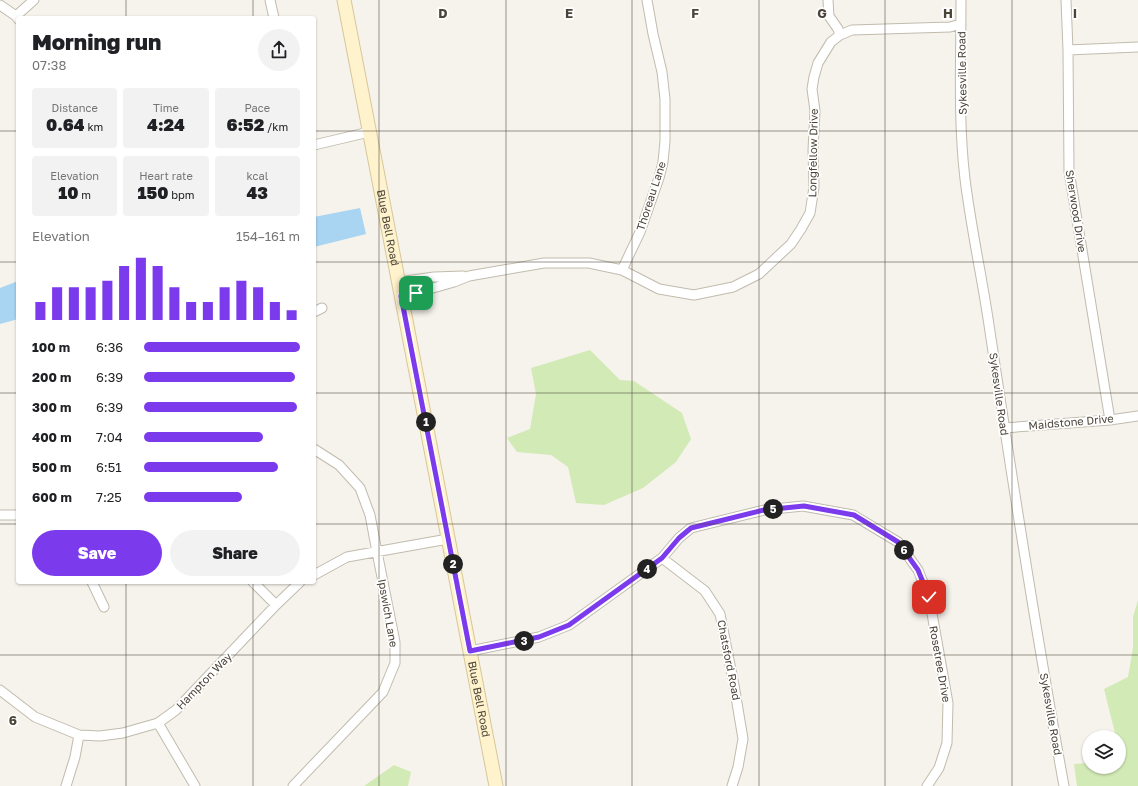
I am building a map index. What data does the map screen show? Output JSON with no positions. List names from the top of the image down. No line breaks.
{"streets":{"street":["Sykesville Road","Longfellow Drive","Thoreau Lane","Sherwood Drive","Blue Bell Road","Maidstone Drive","Ipswich Lane","Chatsford Road","Rosetree Drive","Hampton Way"]},"crossings":[["Sykesville Road","Maidstone Drive"],["Longfellow Drive","Thoreau Lane"],["Longfellow Drive","Blue Bell Road"],["Sherwood Drive","Maidstone Drive"],["Blue Bell Road","Rosetree Drive"],["Chatsford Road","Rosetree Drive"]],"page":{"heading":["Morning run","07:38"],"stats":[["Distance","0.64 km"],["Time","4:24"],["Pace","6:52 /km"],["Elevation","10 m"],["Heart rate","150 bpm"],["kcal","43"]],"chart":["Elevation","154–161 m"],"list":[{"name":"100 m","note":"6:36"},{"name":"200 m","note":"6:39"},{"name":"300 m","note":"6:39"},{"name":"400 m","note":"7:04"},{"name":"500 m","note":"6:51"},{"name":"600 m","note":"7:25"}],"pins":["1","5","6","2","4","3"],"buttons":["Save","Share"]},"grid":{"columns":["D","E","F","G","H","I"],"rows":["6"]}}
